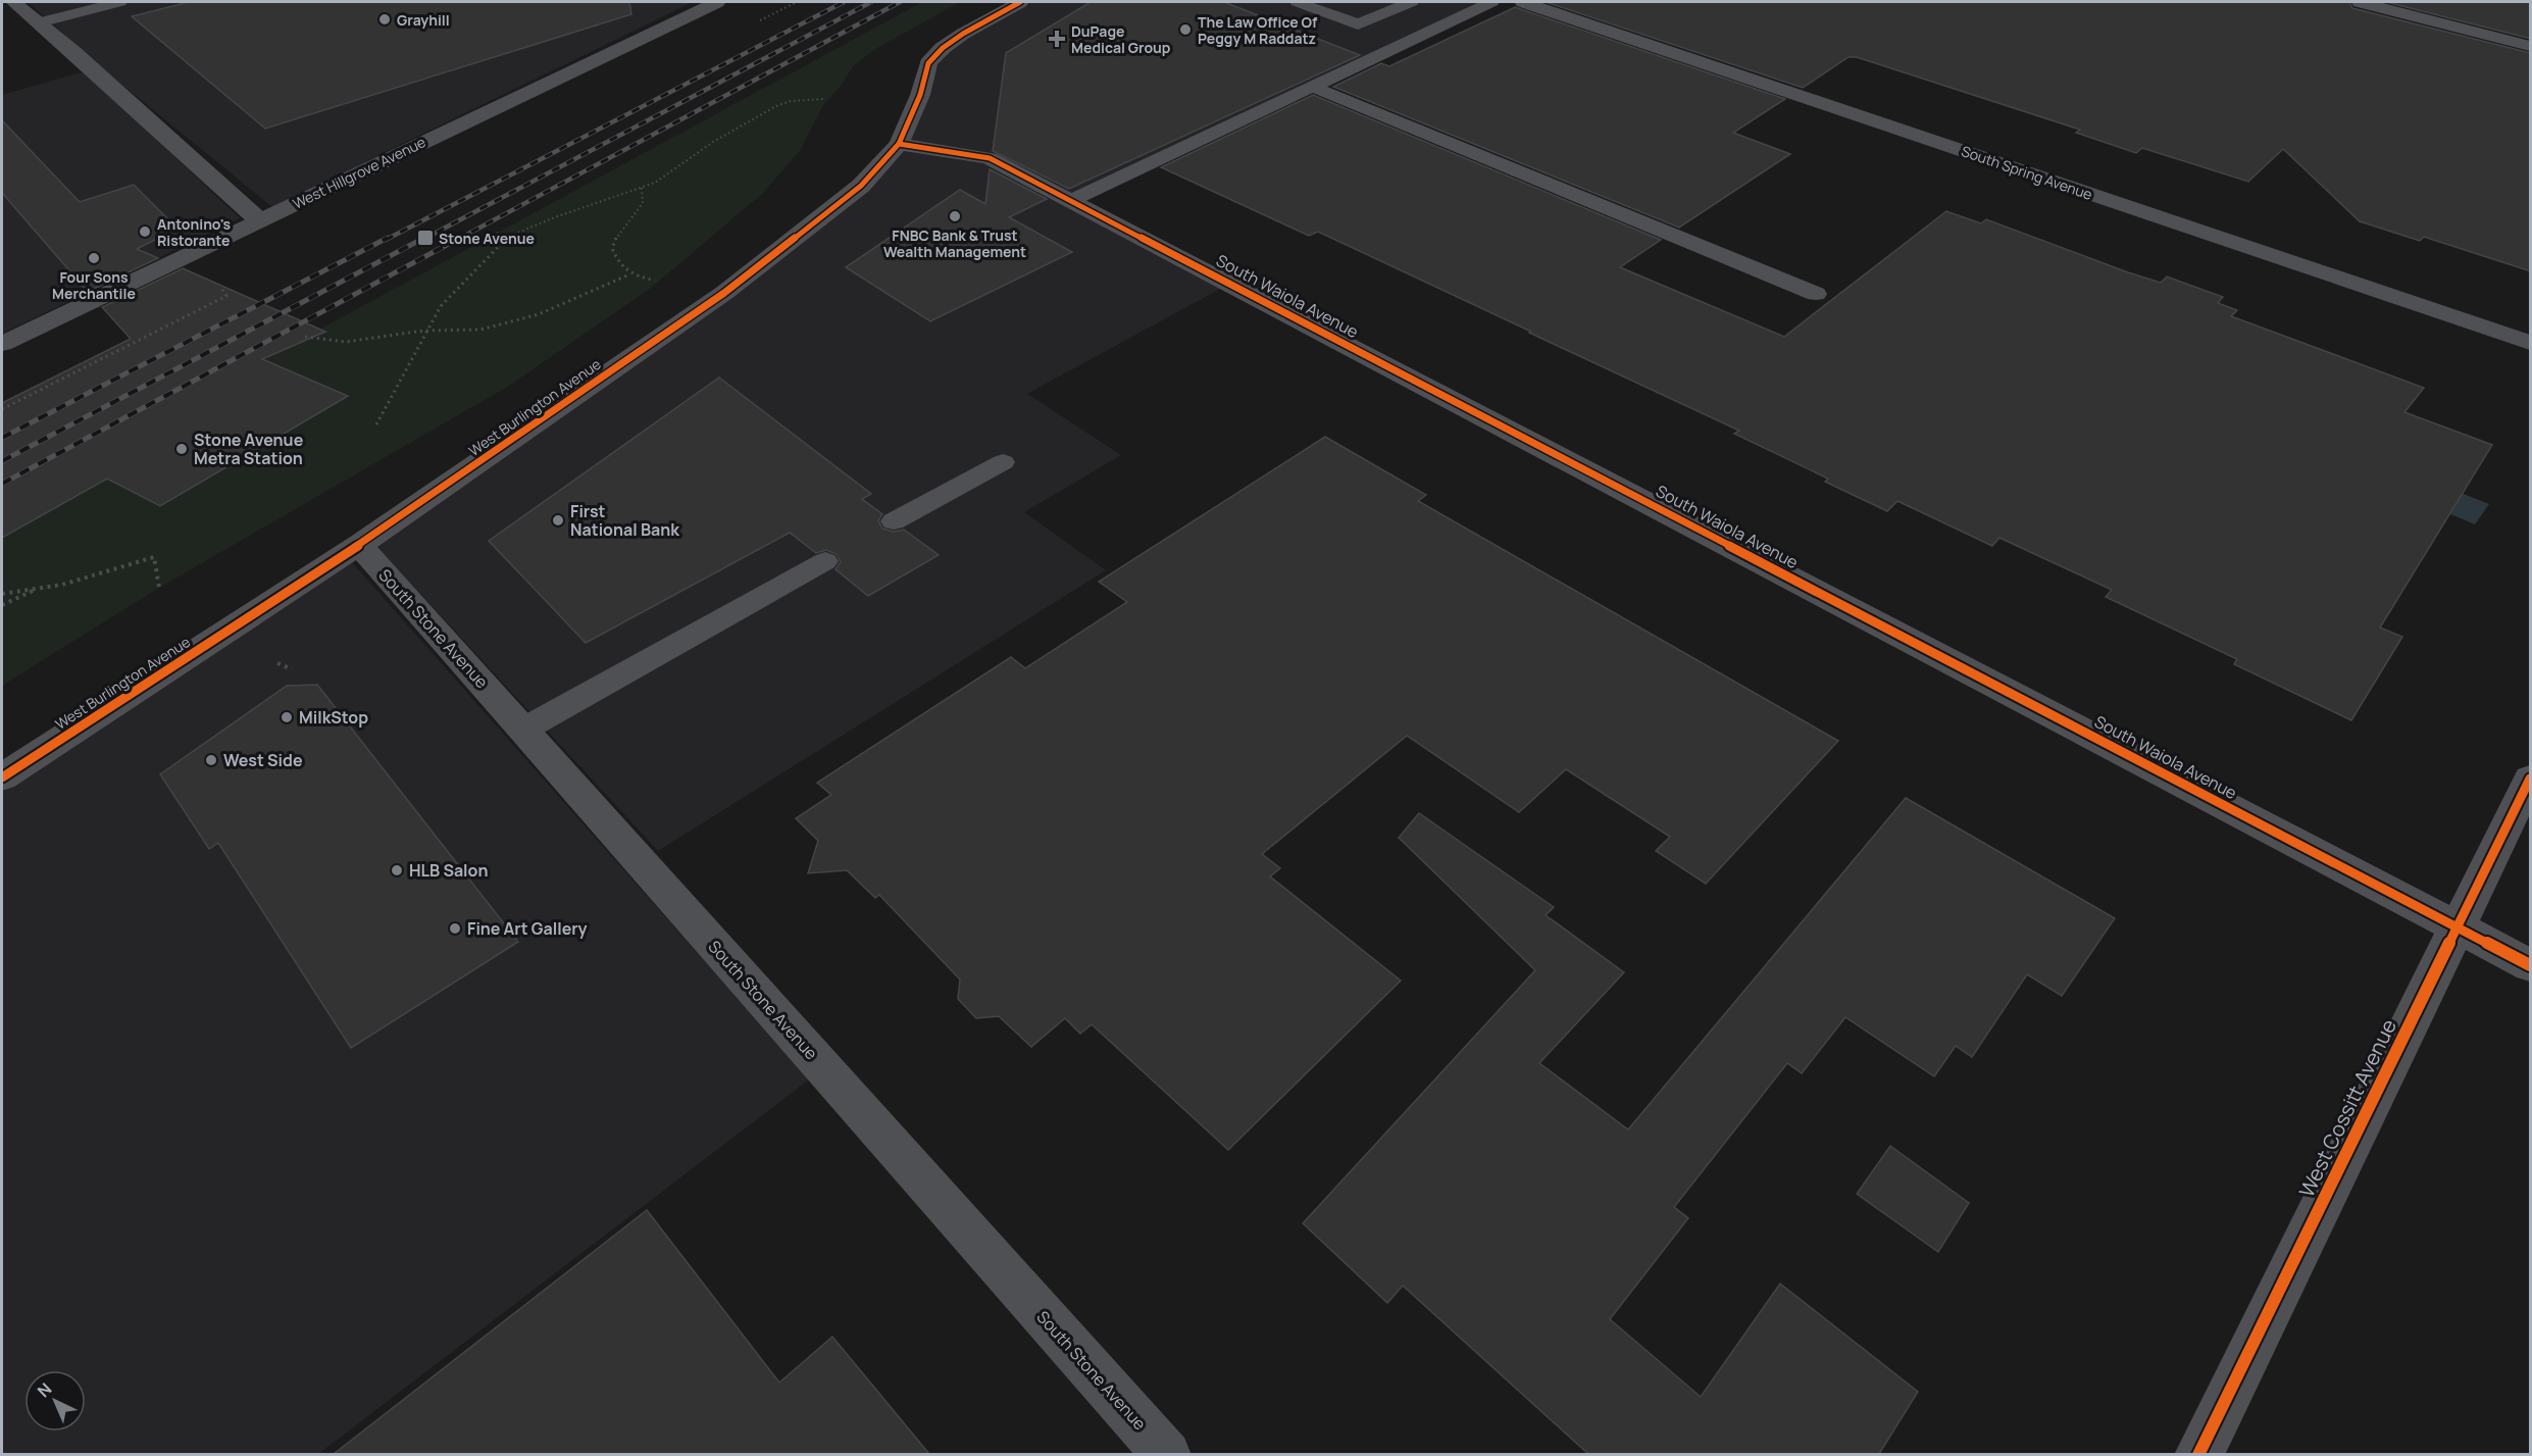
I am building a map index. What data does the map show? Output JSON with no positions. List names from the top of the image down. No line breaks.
{"streets":{"street":["West Hillgrove Avenue","South Spring Avenue","South Waiola Avenue","West Burlington Avenue","South Stone Avenue","West Cossitt Avenue"]},"crossings":[["South Waiola Avenue","West Burlington Avenue"],["South Waiola Avenue","West Cossitt Avenue"],["West Burlington Avenue","South Stone Avenue"]],"places":{"other":["Grayhill","The Law Office Of Peggy M Raddatz","FNBC Bank & Trust Wealth Management","Antonino's Ristorante","Four Sons Merchantile","Stone Avenue Metra Station","First National Bank","MilkStop","West Side","HLB Salon","Fine Art Gallery"],"health":["DuPage Medical Group"],"transit":["Stone Avenue"]},"north":"top left"}
